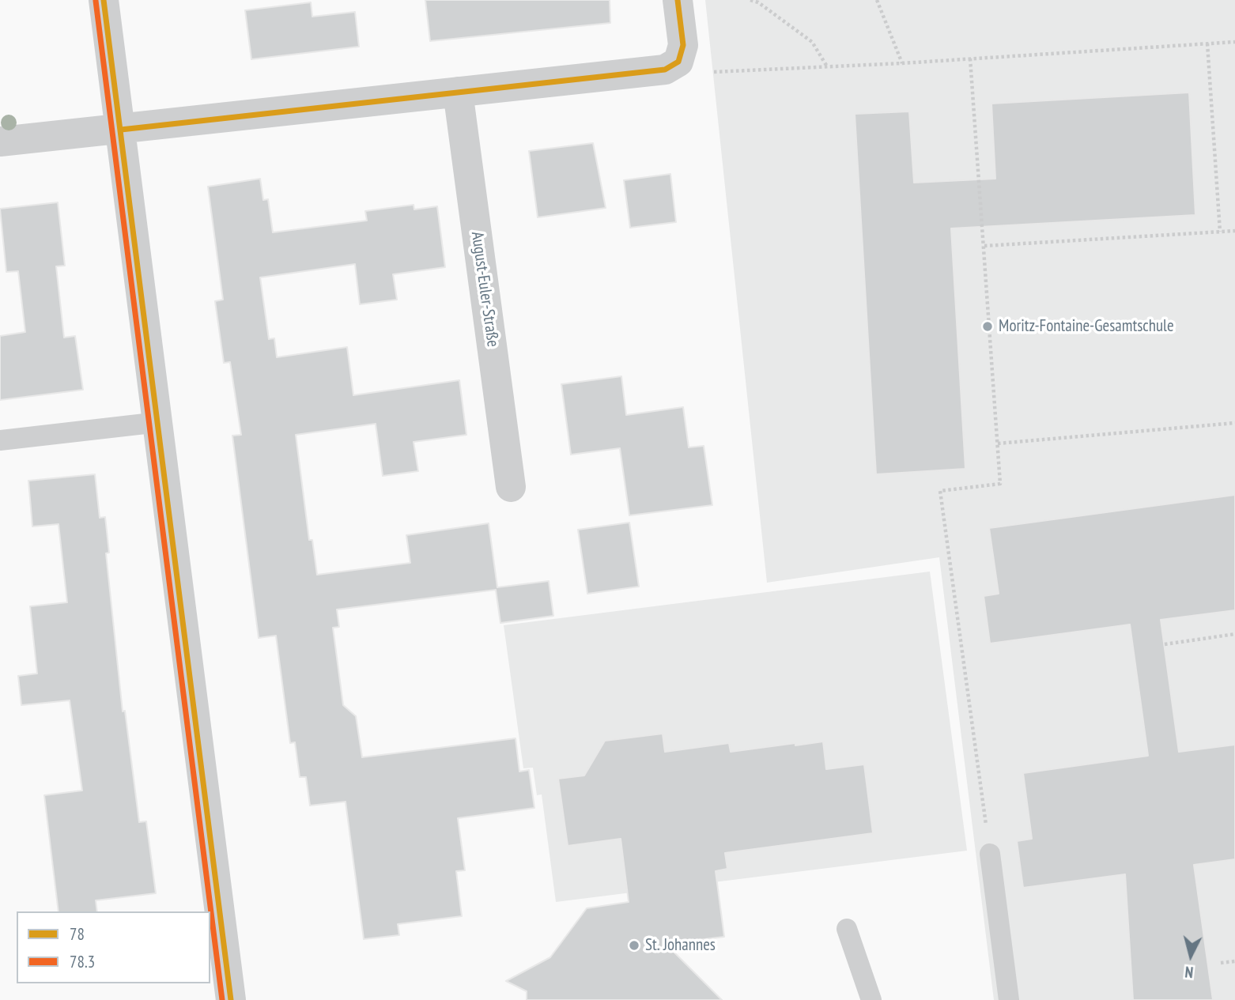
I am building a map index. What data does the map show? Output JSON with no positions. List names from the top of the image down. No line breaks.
{"streets":{"street":["August-Euler-Straße"]},"places":["Moritz-Fontaine-Gesamtschule","St. Johannes"],"lines":["transit line 78","transit line 78.3"],"legend":["78","78.3"],"north":"bottom"}
